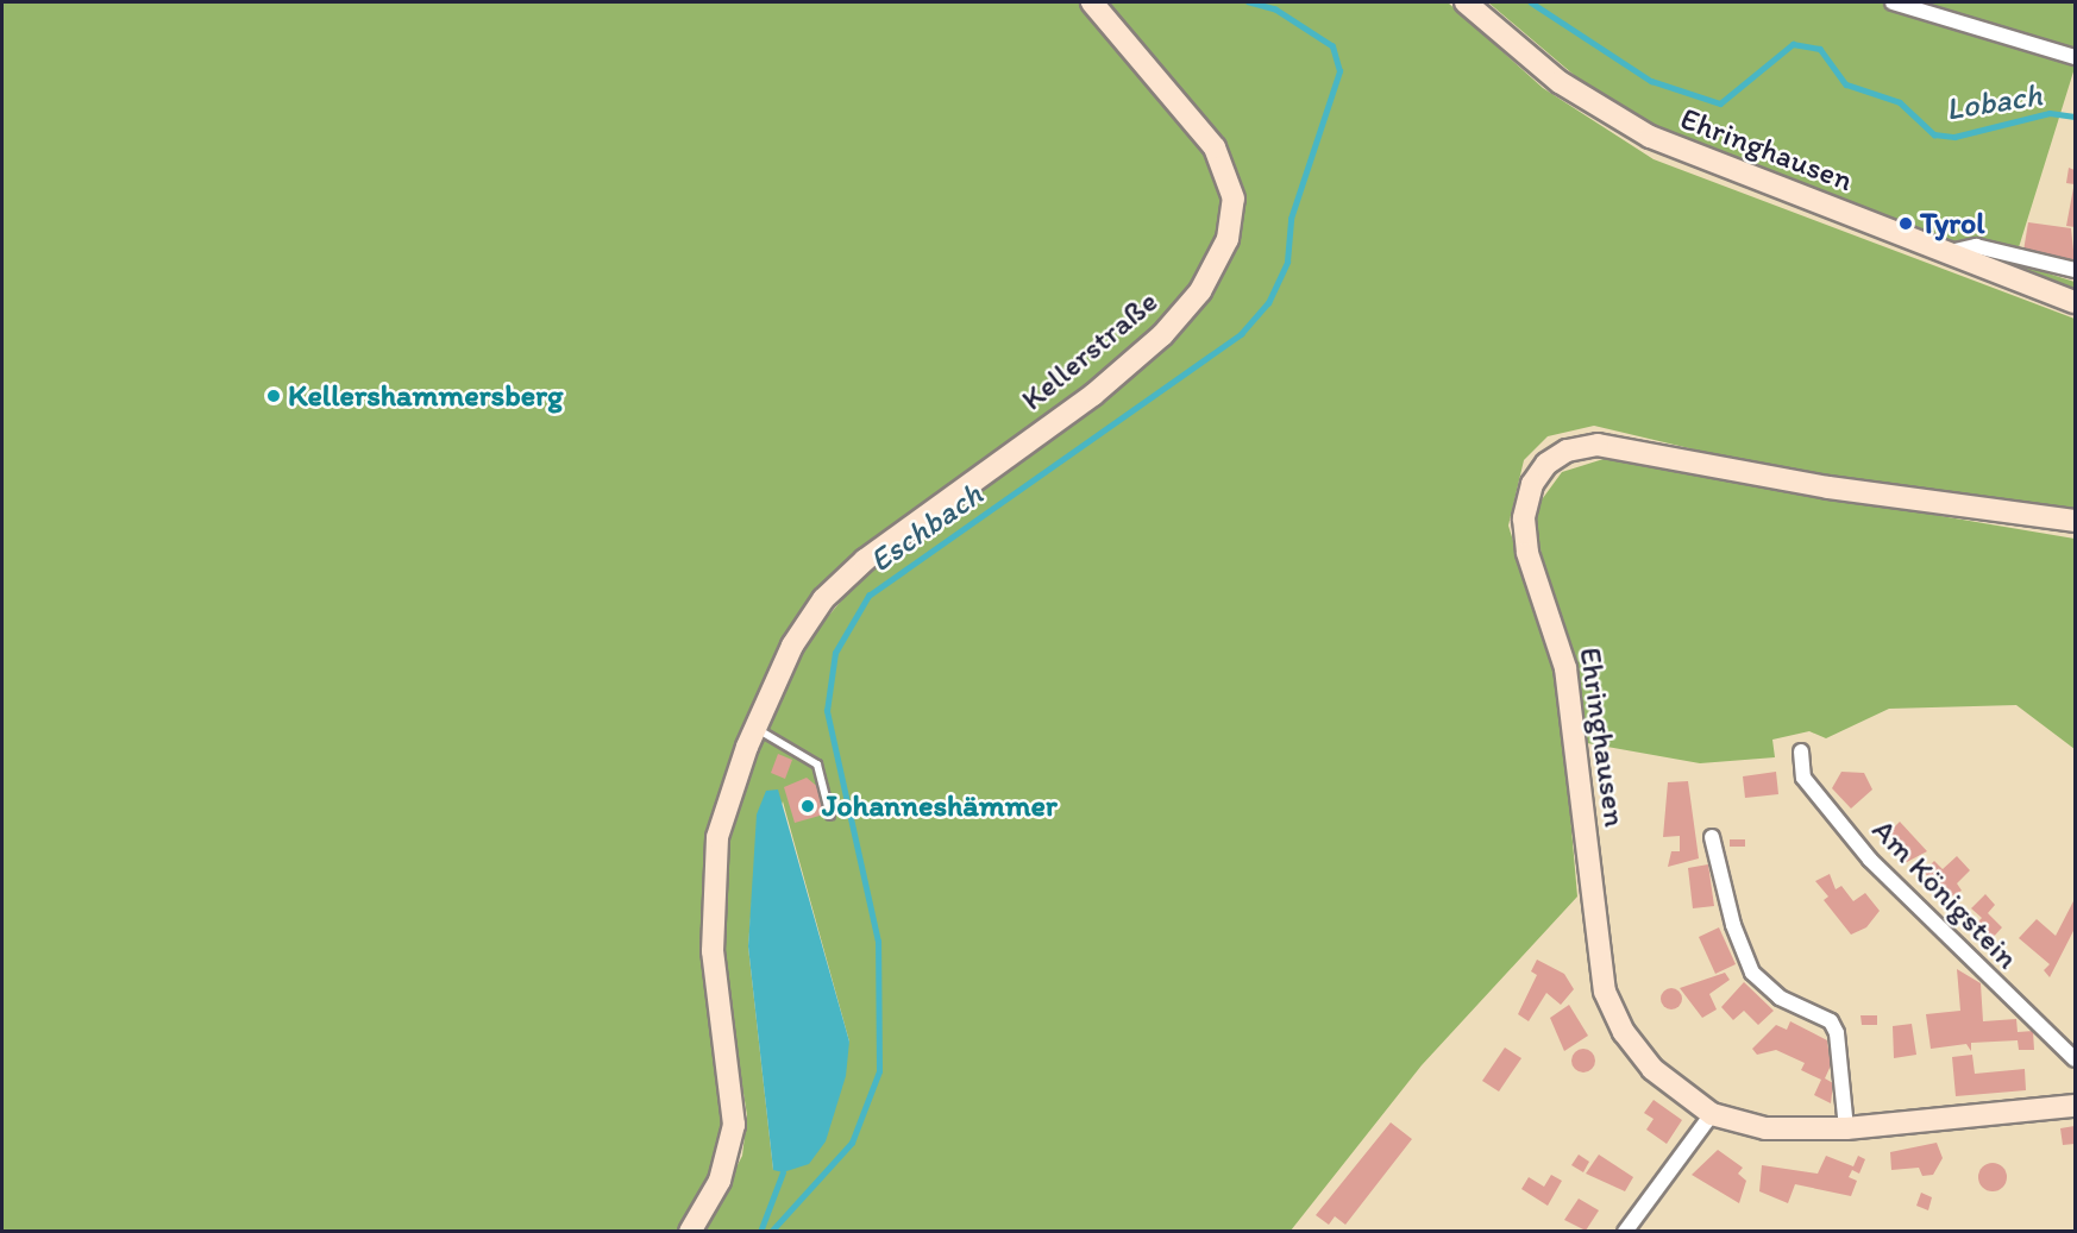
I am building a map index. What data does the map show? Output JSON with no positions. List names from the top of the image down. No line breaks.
{"streets":{"main road":["Ehringhausen","Kellerstraße"],"street":["Am Königstein"]},"water":["Lobach","Eschbach"],"places":["Tyrol","Kellershammersberg","Johanneshämmer"]}
